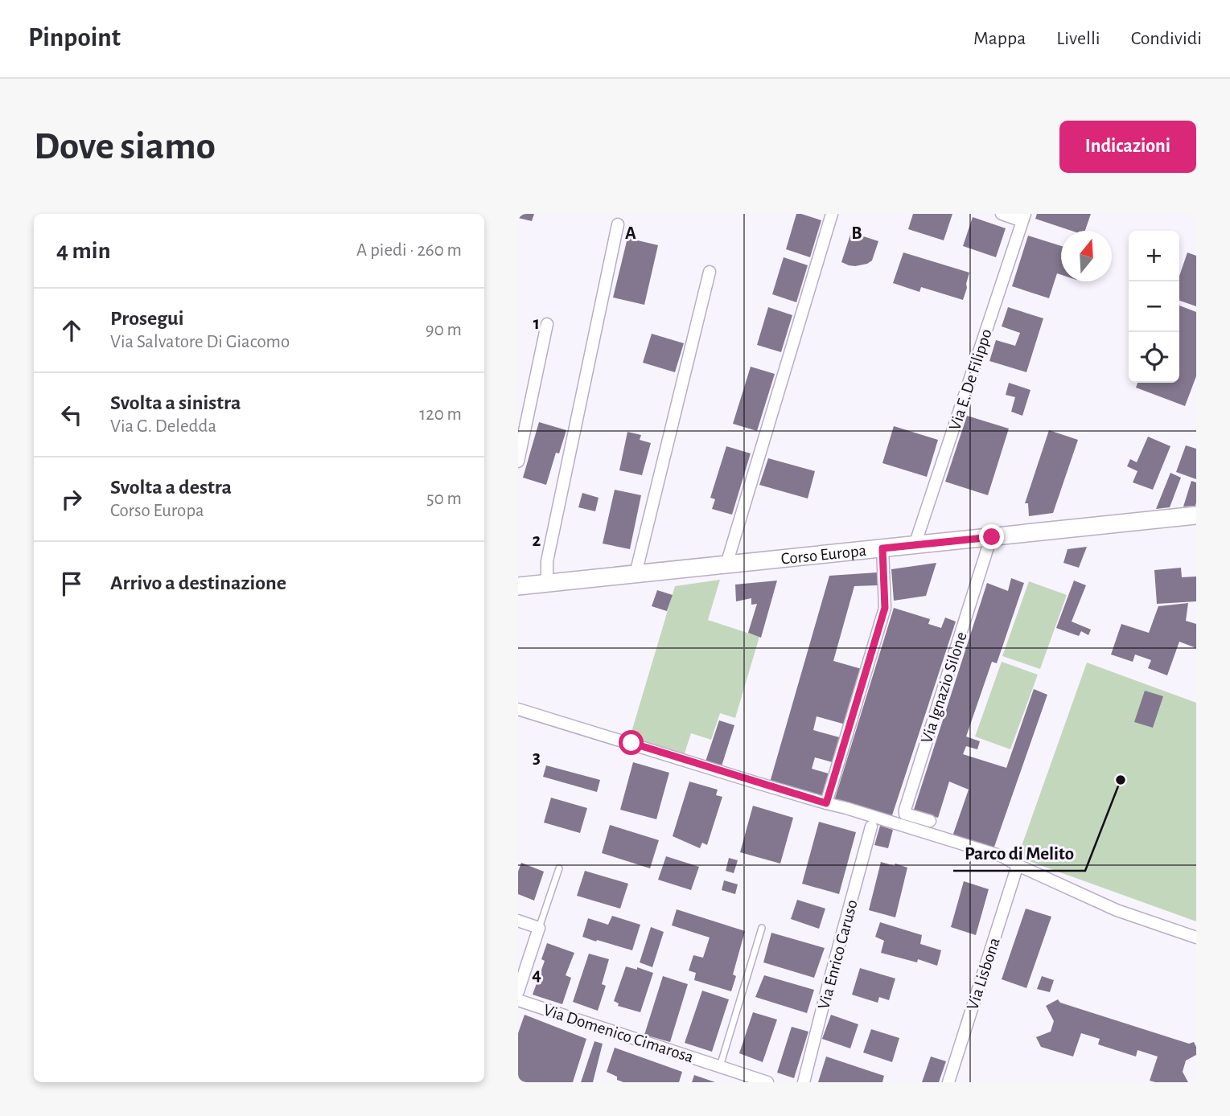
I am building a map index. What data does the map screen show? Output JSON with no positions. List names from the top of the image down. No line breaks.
{"streets":{"main road":["Corso Europa"],"street":["Via E. De Filippo","Via Ignazio Silone","Via Enrico Caruso","Via Lisbona","Via Domenico Cimarosa"]},"crossings":[["Via E. De Filippo","Corso Europa"],["Corso Europa","Via Ignazio Silone"]],"places":["Parco di Melito"],"north":"top","page":{"header":"Pinpoint","nav":["Mappa","Livelli","Condividi"],"buttons":"Indicazioni","title":"Dove siamo","heading":["4 min","A piedi · 260 m"],"map_buttons":["+","−"],"list":[["Prosegui","Via Salvatore Di Giacomo","90 m"],["Svolta a sinistra","Via G. Deledda","120 m"],["Svolta a destra","Corso Europa","50 m"],"Arrivo a destinazione"]},"grid":{"columns":["A","B"],"rows":["1","2","3","4"]}}
